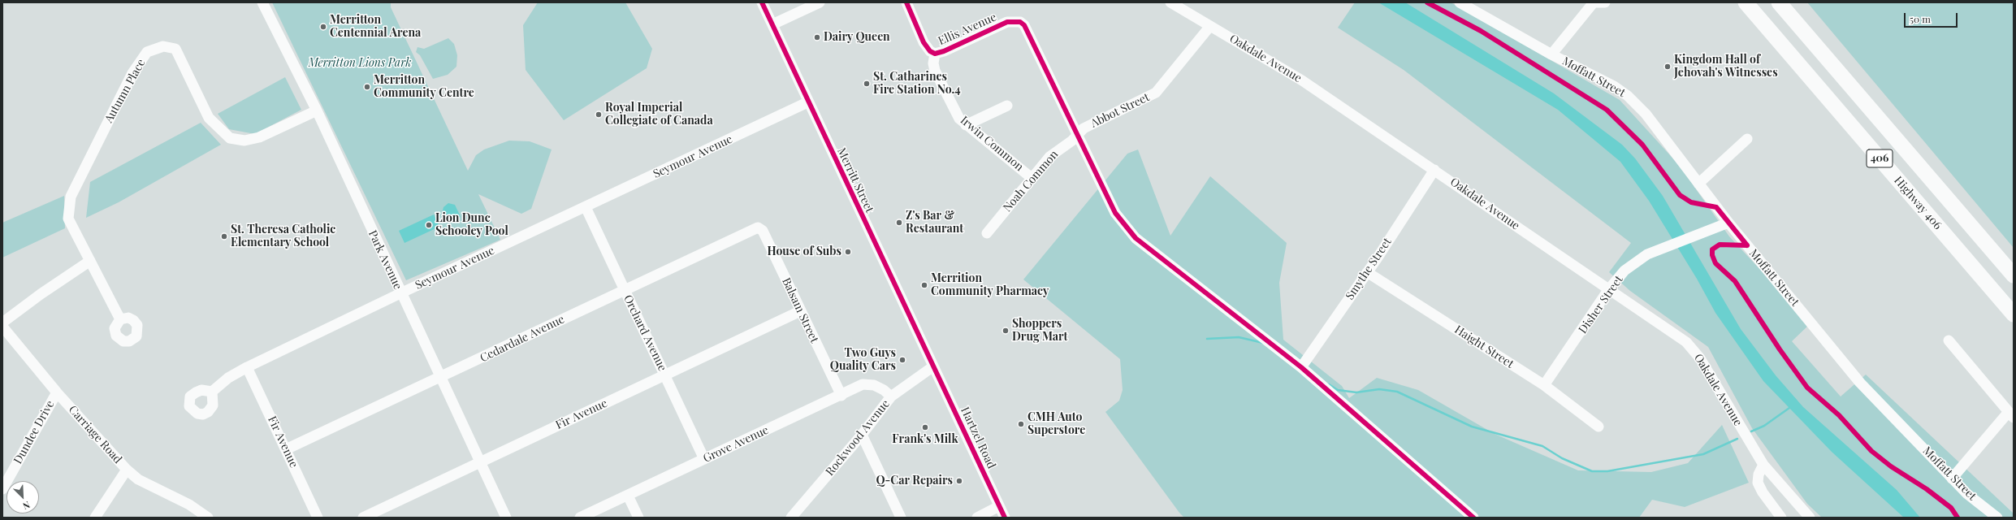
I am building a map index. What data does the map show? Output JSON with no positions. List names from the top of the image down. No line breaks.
{"streets":{"highway":["406","Highway 406"],"street":["Ellis Avenue","Oakdale Avenue","Moffatt Street","Autumn Place","Abbot Street","Irwin Common","Seymour Avenue","Merritt Street","Noah Common","Park Avenue","Smythe Street","Disher Street","Balsam Street","Orchard Avenue","Cedardale Avenue","Haight Street","Fir Avenue","Dundee Drive","Carriage Road","Rockwood Avenue","Hartzel Road","Grove Avenue"]},"crossings":[["Ellis Avenue","Abbot Street"],["Ellis Avenue","Irwin Common"],["Ellis Avenue","Noah Common"],["Oakdale Avenue","Abbot Street"],["Oakdale Avenue","Smythe Street"],["Oakdale Avenue","Disher Street"],["Moffatt Street","Disher Street"],["Autumn Place","Park Avenue"],["Abbot Street","Noah Common"],["Irwin Common","Noah Common"],["Seymour Avenue","Merritt Street"],["Seymour Avenue","Park Avenue"],["Seymour Avenue","Orchard Avenue"],["Seymour Avenue","Fir Avenue"],["Merritt Street","Rockwood Avenue"],["Merritt Street","Hartzel Road"],["Park Avenue","Cedardale Avenue"],["Park Avenue","Fir Avenue"],["Smythe Street","Haight Street"],["Disher Street","Haight Street"],["Balsam Street","Cedardale Avenue"],["Balsam Street","Fir Avenue"],["Balsam Street","Grove Avenue"],["Orchard Avenue","Cedardale Avenue"],["Orchard Avenue","Fir Avenue"],["Orchard Avenue","Grove Avenue"],["Cedardale Avenue","Fir Avenue"],["Dundee Drive","Carriage Road"],["Rockwood Avenue","Hartzel Road"],["Rockwood Avenue","Grove Avenue"]],"parks":["Merritton Lions Park"],"places":["Merritton Centennial Arena","Dairy Queen","Kingdom Hall of Jehovah's Witnesses","St. Catharines Fire Station No.4","Merritton Community Centre","Royal Imperial Collegiate of Canada","Z's Bar & Restaurant","Lion Dunc Schooley Pool","St. Theresa Catholic Elementary School","House of Subs","Merrition Community Pharmacy","Shoppers Drug Mart","Two Guys Quality Cars","CMH Auto Superstore","Frank's Milk","Q-Car Repairs"],"scale_bar":"50 m","north":"bottom right"}
